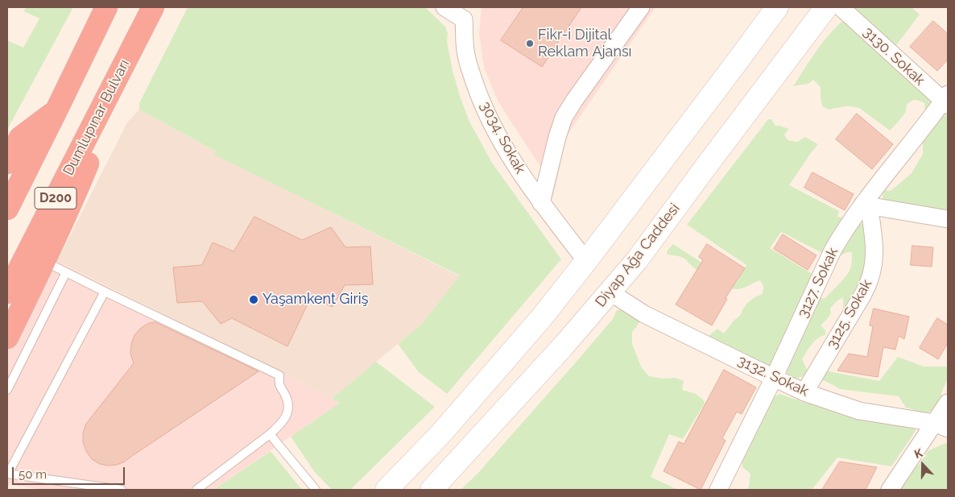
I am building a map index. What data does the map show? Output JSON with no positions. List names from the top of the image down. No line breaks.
{"streets":{"highway":["Dumlupınar Bulvarı","D200"],"main road":["Diyap Ağa Caddesi"],"street":["3130. Sokak","3034. Sokak","3127. Sokak","3125. Sokak","3132. Sokak"]},"crossings":[["3130. Sokak","3127. Sokak"],["Diyap Ağa Caddesi","3132. Sokak"],["3127. Sokak","3125. Sokak"],["3127. Sokak","3132. Sokak"],["3125. Sokak","3132. Sokak"]],"places":["Fikr-i Dijital Reklam Ajansı","Yaşamkent Giriş"],"scale_bar":"50 m","north":"top"}
